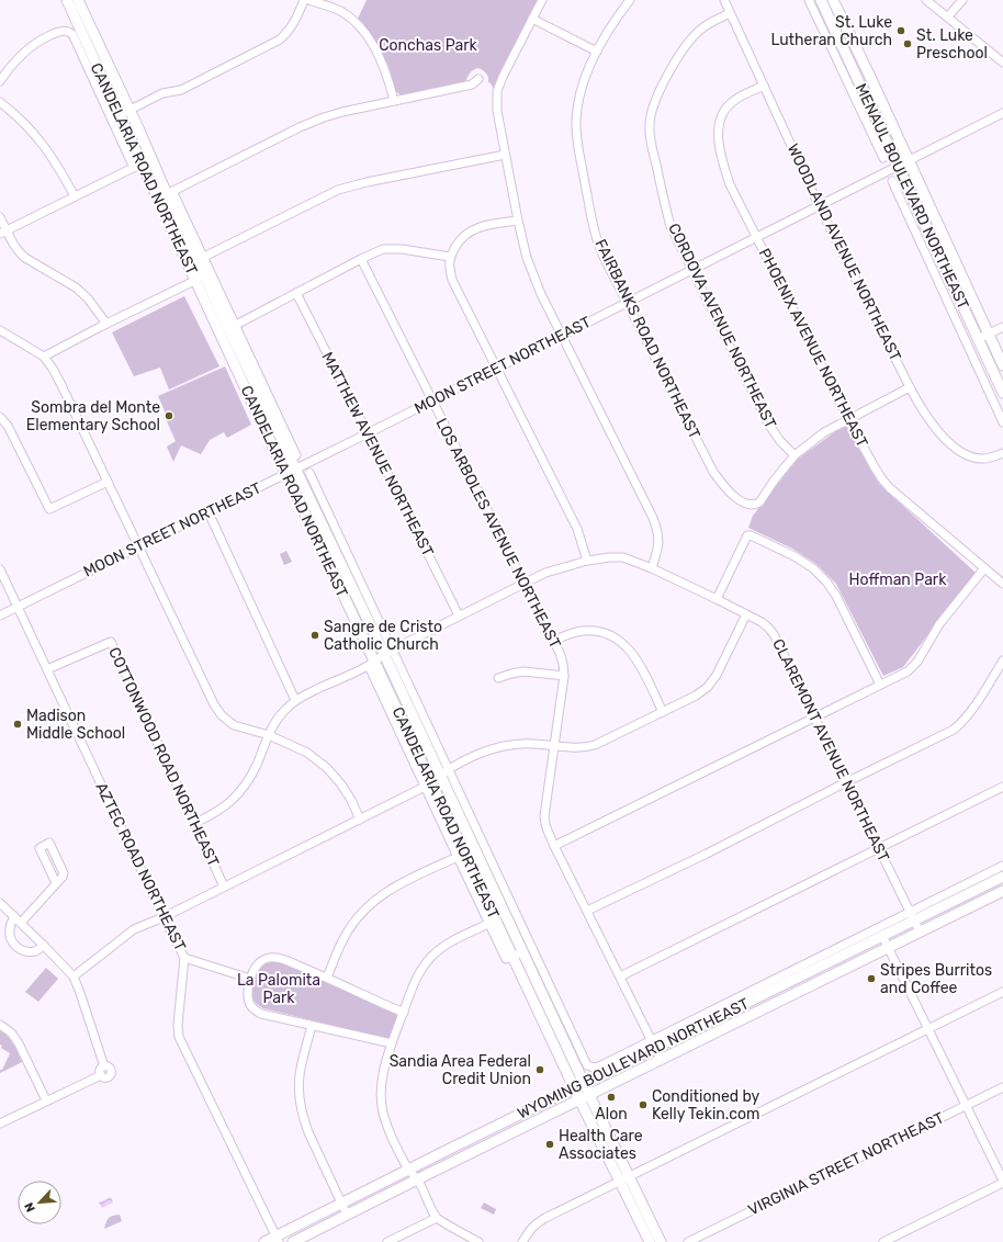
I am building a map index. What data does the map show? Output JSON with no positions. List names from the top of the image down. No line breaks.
{"streets":{"main road":["CANDELARIA ROAD NORTHEAST","MENAUL BOULEVARD NORTHEAST","WYOMING BOULEVARD NORTHEAST"],"street":["WOODLAND AVENUE NORTHEAST","CORDOVA AVENUE NORTHEAST","FAIRBANKS ROAD NORTHEAST","PHOENIX AVENUE NORTHEAST","MOON STREET NORTHEAST","MATTHEW AVENUE NORTHEAST","LOS ARBOLES AVENUE NORTHEAST","CLAREMONT AVENUE NORTHEAST","COTTONWOOD ROAD NORTHEAST","AZTEC ROAD NORTHEAST","VIRGINIA STREET NORTHEAST"]},"crossings":[["CANDELARIA ROAD NORTHEAST","MOON STREET NORTHEAST"],["CANDELARIA ROAD NORTHEAST","CLAREMONT AVENUE NORTHEAST"],["CANDELARIA ROAD NORTHEAST","WYOMING BOULEVARD NORTHEAST"],["MENAUL BOULEVARD NORTHEAST","MOON STREET NORTHEAST"],["WOODLAND AVENUE NORTHEAST","CORDOVA AVENUE NORTHEAST"],["WOODLAND AVENUE NORTHEAST","PHOENIX AVENUE NORTHEAST"],["WOODLAND AVENUE NORTHEAST","MOON STREET NORTHEAST"],["CORDOVA AVENUE NORTHEAST","FAIRBANKS ROAD NORTHEAST"],["CORDOVA AVENUE NORTHEAST","MOON STREET NORTHEAST"],["FAIRBANKS ROAD NORTHEAST","MOON STREET NORTHEAST"],["PHOENIX AVENUE NORTHEAST","MOON STREET NORTHEAST"],["MOON STREET NORTHEAST","MATTHEW AVENUE NORTHEAST"],["MOON STREET NORTHEAST","LOS ARBOLES AVENUE NORTHEAST"],["MOON STREET NORTHEAST","AZTEC ROAD NORTHEAST"],["MATTHEW AVENUE NORTHEAST","CLAREMONT AVENUE NORTHEAST"],["LOS ARBOLES AVENUE NORTHEAST","CLAREMONT AVENUE NORTHEAST"],["LOS ARBOLES AVENUE NORTHEAST","WYOMING BOULEVARD NORTHEAST"],["CLAREMONT AVENUE NORTHEAST","COTTONWOOD ROAD NORTHEAST"],["CLAREMONT AVENUE NORTHEAST","WYOMING BOULEVARD NORTHEAST"],["COTTONWOOD ROAD NORTHEAST","AZTEC ROAD NORTHEAST"],["AZTEC ROAD NORTHEAST","WYOMING BOULEVARD NORTHEAST"]],"parks":["Conchas Park","Hoffman Park","La Palomita Park"],"places":["St. Luke Lutheran Church","St. Luke Preschool","Sombra del Monte Elementary School","Sangre de Cristo Catholic Church","Madison Middle School","Stripes Burritos and Coffee","Sandia Area Federal Credit Union","Alon","Conditioned by Kelly Tekin.com","Health Care Associates"],"north":"bottom left"}
